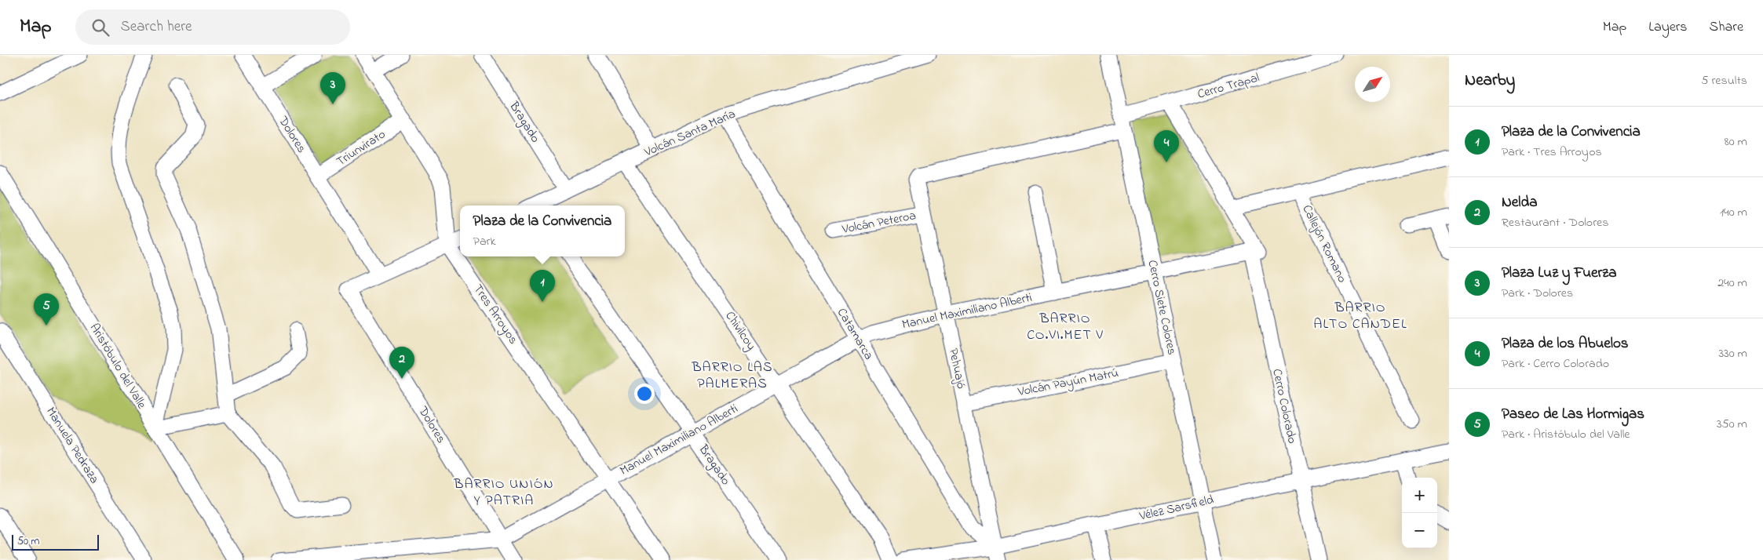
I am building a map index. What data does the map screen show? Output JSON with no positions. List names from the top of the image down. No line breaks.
{"streets":{"street":["Cerro Trapal","Bragado","Volcán Santa María","Dolores","Triunvirato","Volcán Peteroa","Callejón Romano","Cerro Siete Colores","Manuel Maximiliano Alberti","Tres Arroyos","Chivilcoy","Catamarca","Aristóbulo del Valle","Pehuajó","Volcán Payún Matrú","Cerro Colorado","Manuela Pedraza","Vélez Sarsfield"]},"crossings":[["Cerro Trapal","Cerro Siete Colores"],["Cerro Trapal","Pehuajó"],["Cerro Trapal","Cerro Colorado"],["Bragado","Volcán Santa María"],["Bragado","Manuel Maximiliano Alberti"],["Volcán Santa María","Chivilcoy"],["Volcán Santa María","Catamarca"],["Dolores","Triunvirato"],["Dolores","Manuel Maximiliano Alberti"],["Triunvirato","Tres Arroyos"],["Volcán Peteroa","Pehuajó"],["Cerro Siete Colores","Manuel Maximiliano Alberti"],["Cerro Siete Colores","Volcán Payún Matrú"],["Cerro Siete Colores","Vélez Sarsfield"],["Manuel Maximiliano Alberti","Tres Arroyos"],["Manuel Maximiliano Alberti","Chivilcoy"],["Manuel Maximiliano Alberti","Catamarca"],["Manuel Maximiliano Alberti","Pehuajó"],["Manuel Maximiliano Alberti","Cerro Colorado"],["Catamarca","Pehuajó"],["Catamarca","Vélez Sarsfield"],["Pehuajó","Volcán Payún Matrú"],["Pehuajó","Vélez Sarsfield"],["Cerro Colorado","Vélez Sarsfield"]],"districts":["BARRIO ALTO CANDEL","BARRIO CO.VI.MET V","BARRIO LAS PALMERAS","BARRIO UNIÓN Y PATRIA"],"scale_bar":"50 m","north":"top right","page":{"header":"Map","search":"Search here","nav":["Map","Layers","Share"],"heading":["Nearby","5 results"],"pins":["3","4","1","5","2"],"list":[{"mark":"1","name":"Plaza de la Convivencia","note":"Park · Tres Arroyos","value":"80 m"},{"mark":"2","name":"Nelda","note":"Restaurant · Dolores","value":"140 m"},{"mark":"3","name":"Plaza Luz y Fuerza","note":"Park · Dolores","value":"240 m"},{"mark":"4","name":"Plaza de los Abuelos","note":"Park · Cerro Colorado","value":"330 m"},{"mark":"5","name":"Paseo de Las Hormigas","note":"Park · Aristóbulo del Valle","value":"350 m"}],"popup":["Plaza de la Convivencia","Park"],"map_buttons":["+","−"],"scale":"50 m"}}
